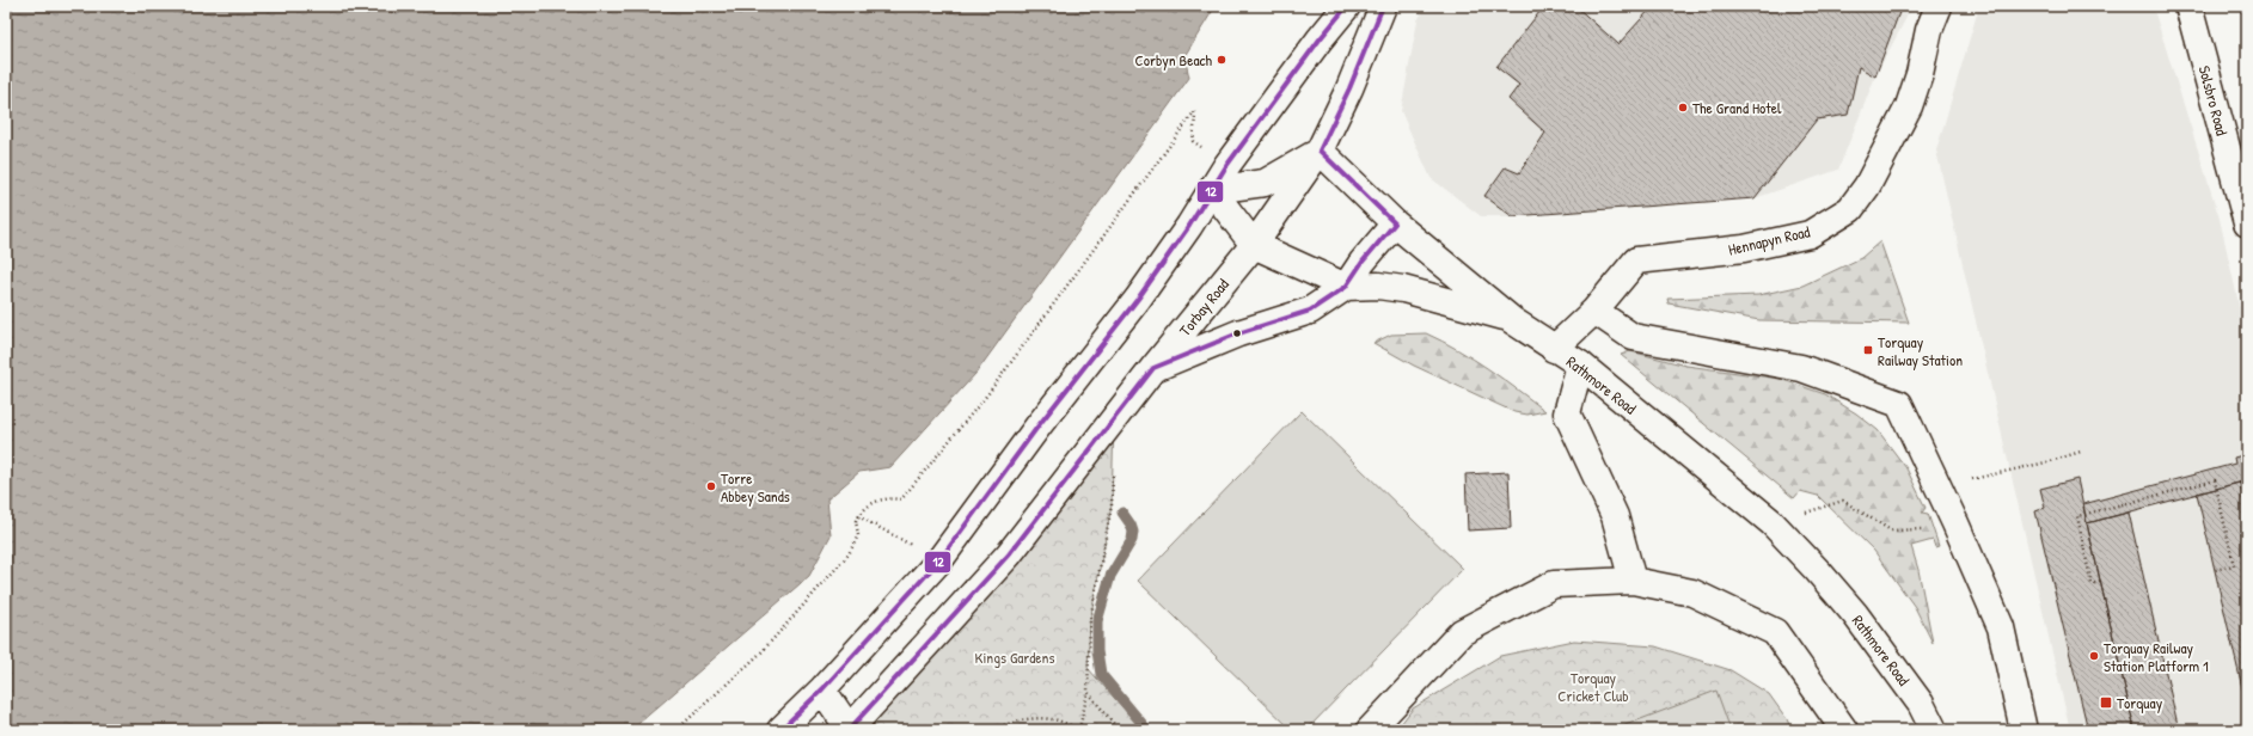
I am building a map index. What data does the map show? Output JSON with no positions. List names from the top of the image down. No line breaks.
{"streets":{"main road":["Solsbro Road","Hennapyn Road","Torbay Road","Rathmore Road"]},"crossings":[["Hennapyn Road","Rathmore Road"],["Torbay Road","Rathmore Road"]],"parks":["Kings Gardens","Torquay Cricket Club"],"places":{"other":["Corbyn Beach","The Grand Hotel","Torre Abbey Sands","Torquay Railway Station Platform 1"],"transit":["Torquay Railway Station","Torquay"]},"lines":["transit line 12"]}
